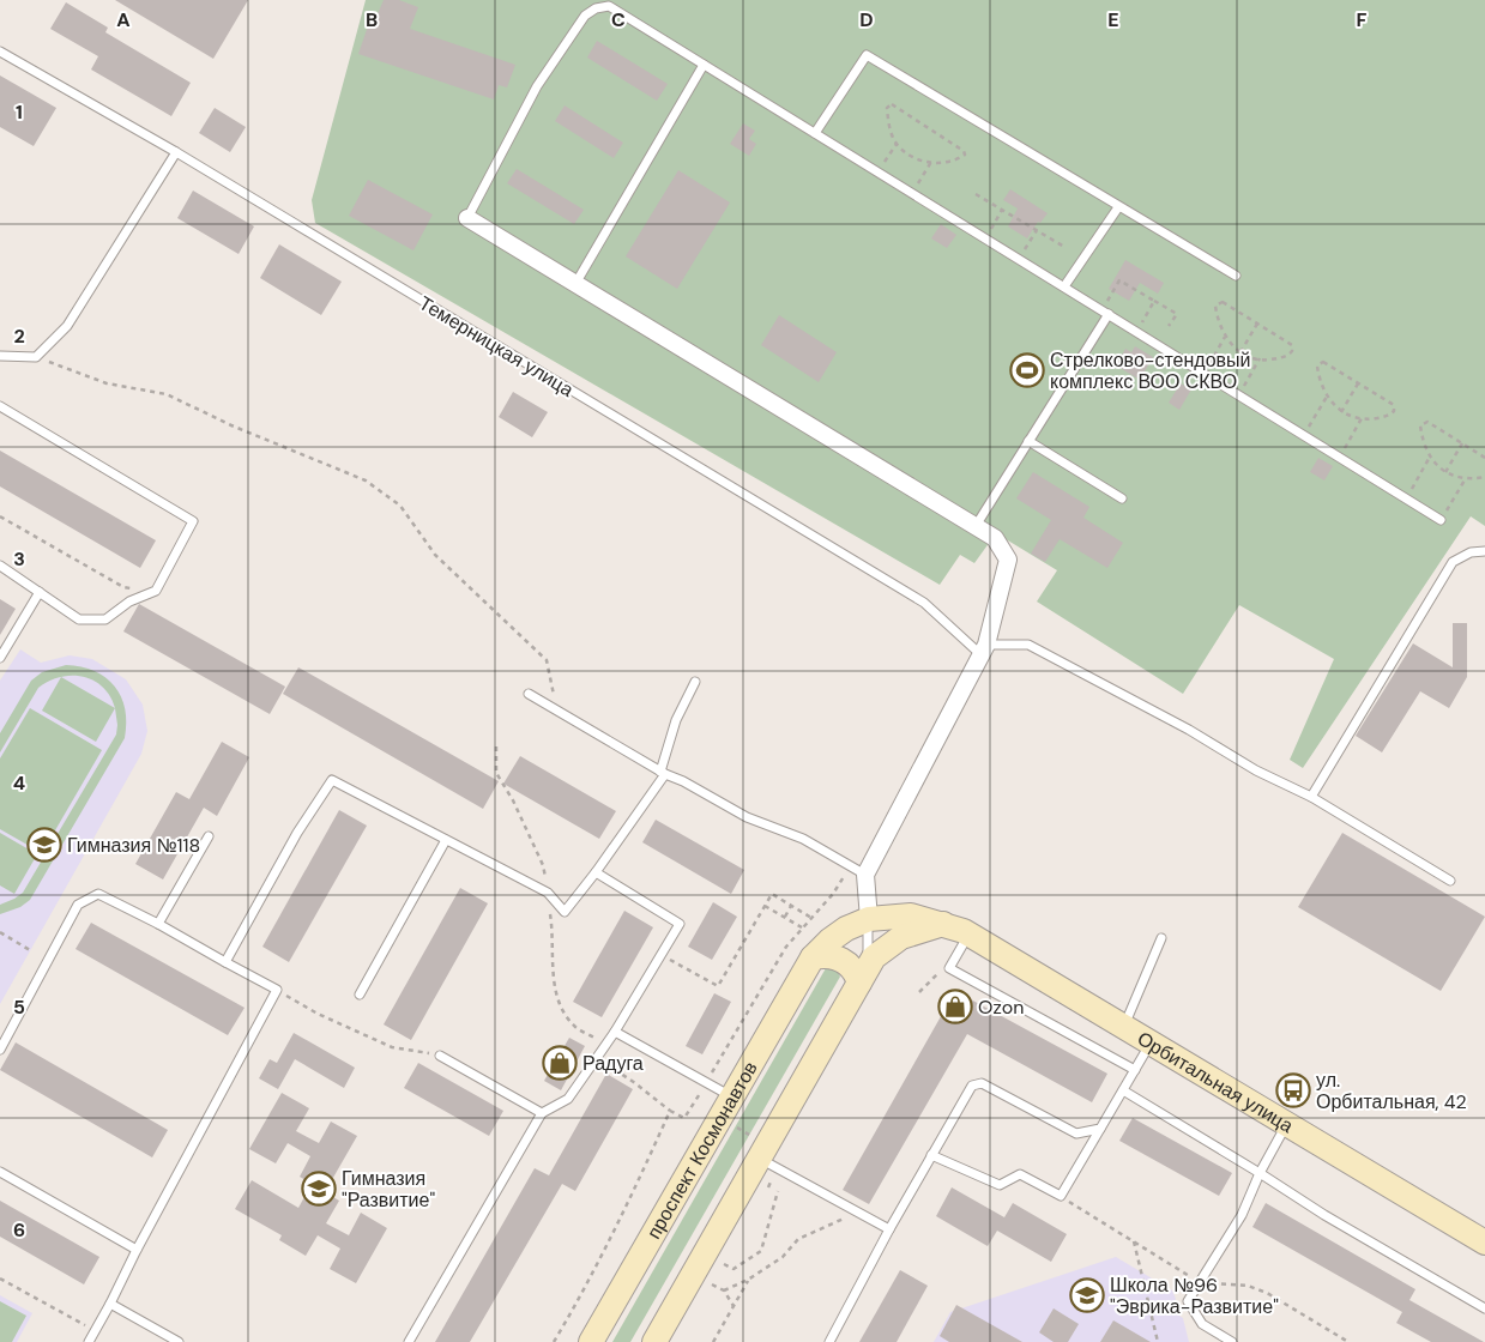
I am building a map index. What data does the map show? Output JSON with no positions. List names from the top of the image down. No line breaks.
{"streets":{"main road":["Орбитальная улица","проспект Космонавтов"],"lane":["Темерницкая улица"]},"crossings":[["Орбитальная улица","проспект Космонавтов"]],"places":{"sports":["Стрелково-стендовый комплекс ВОО СКВО"],"school or university":["Гимназия №118","Гимназия \"Развитие\"","Школа №96 \"Эврика-Развитие\""],"shop":["Ozon","Радуга"],"bus stop":["ул. Орбитальная, 42"]},"grid":{"columns":["A","B","C","D","E","F"],"rows":["1","2","3","4","5","6"]}}
